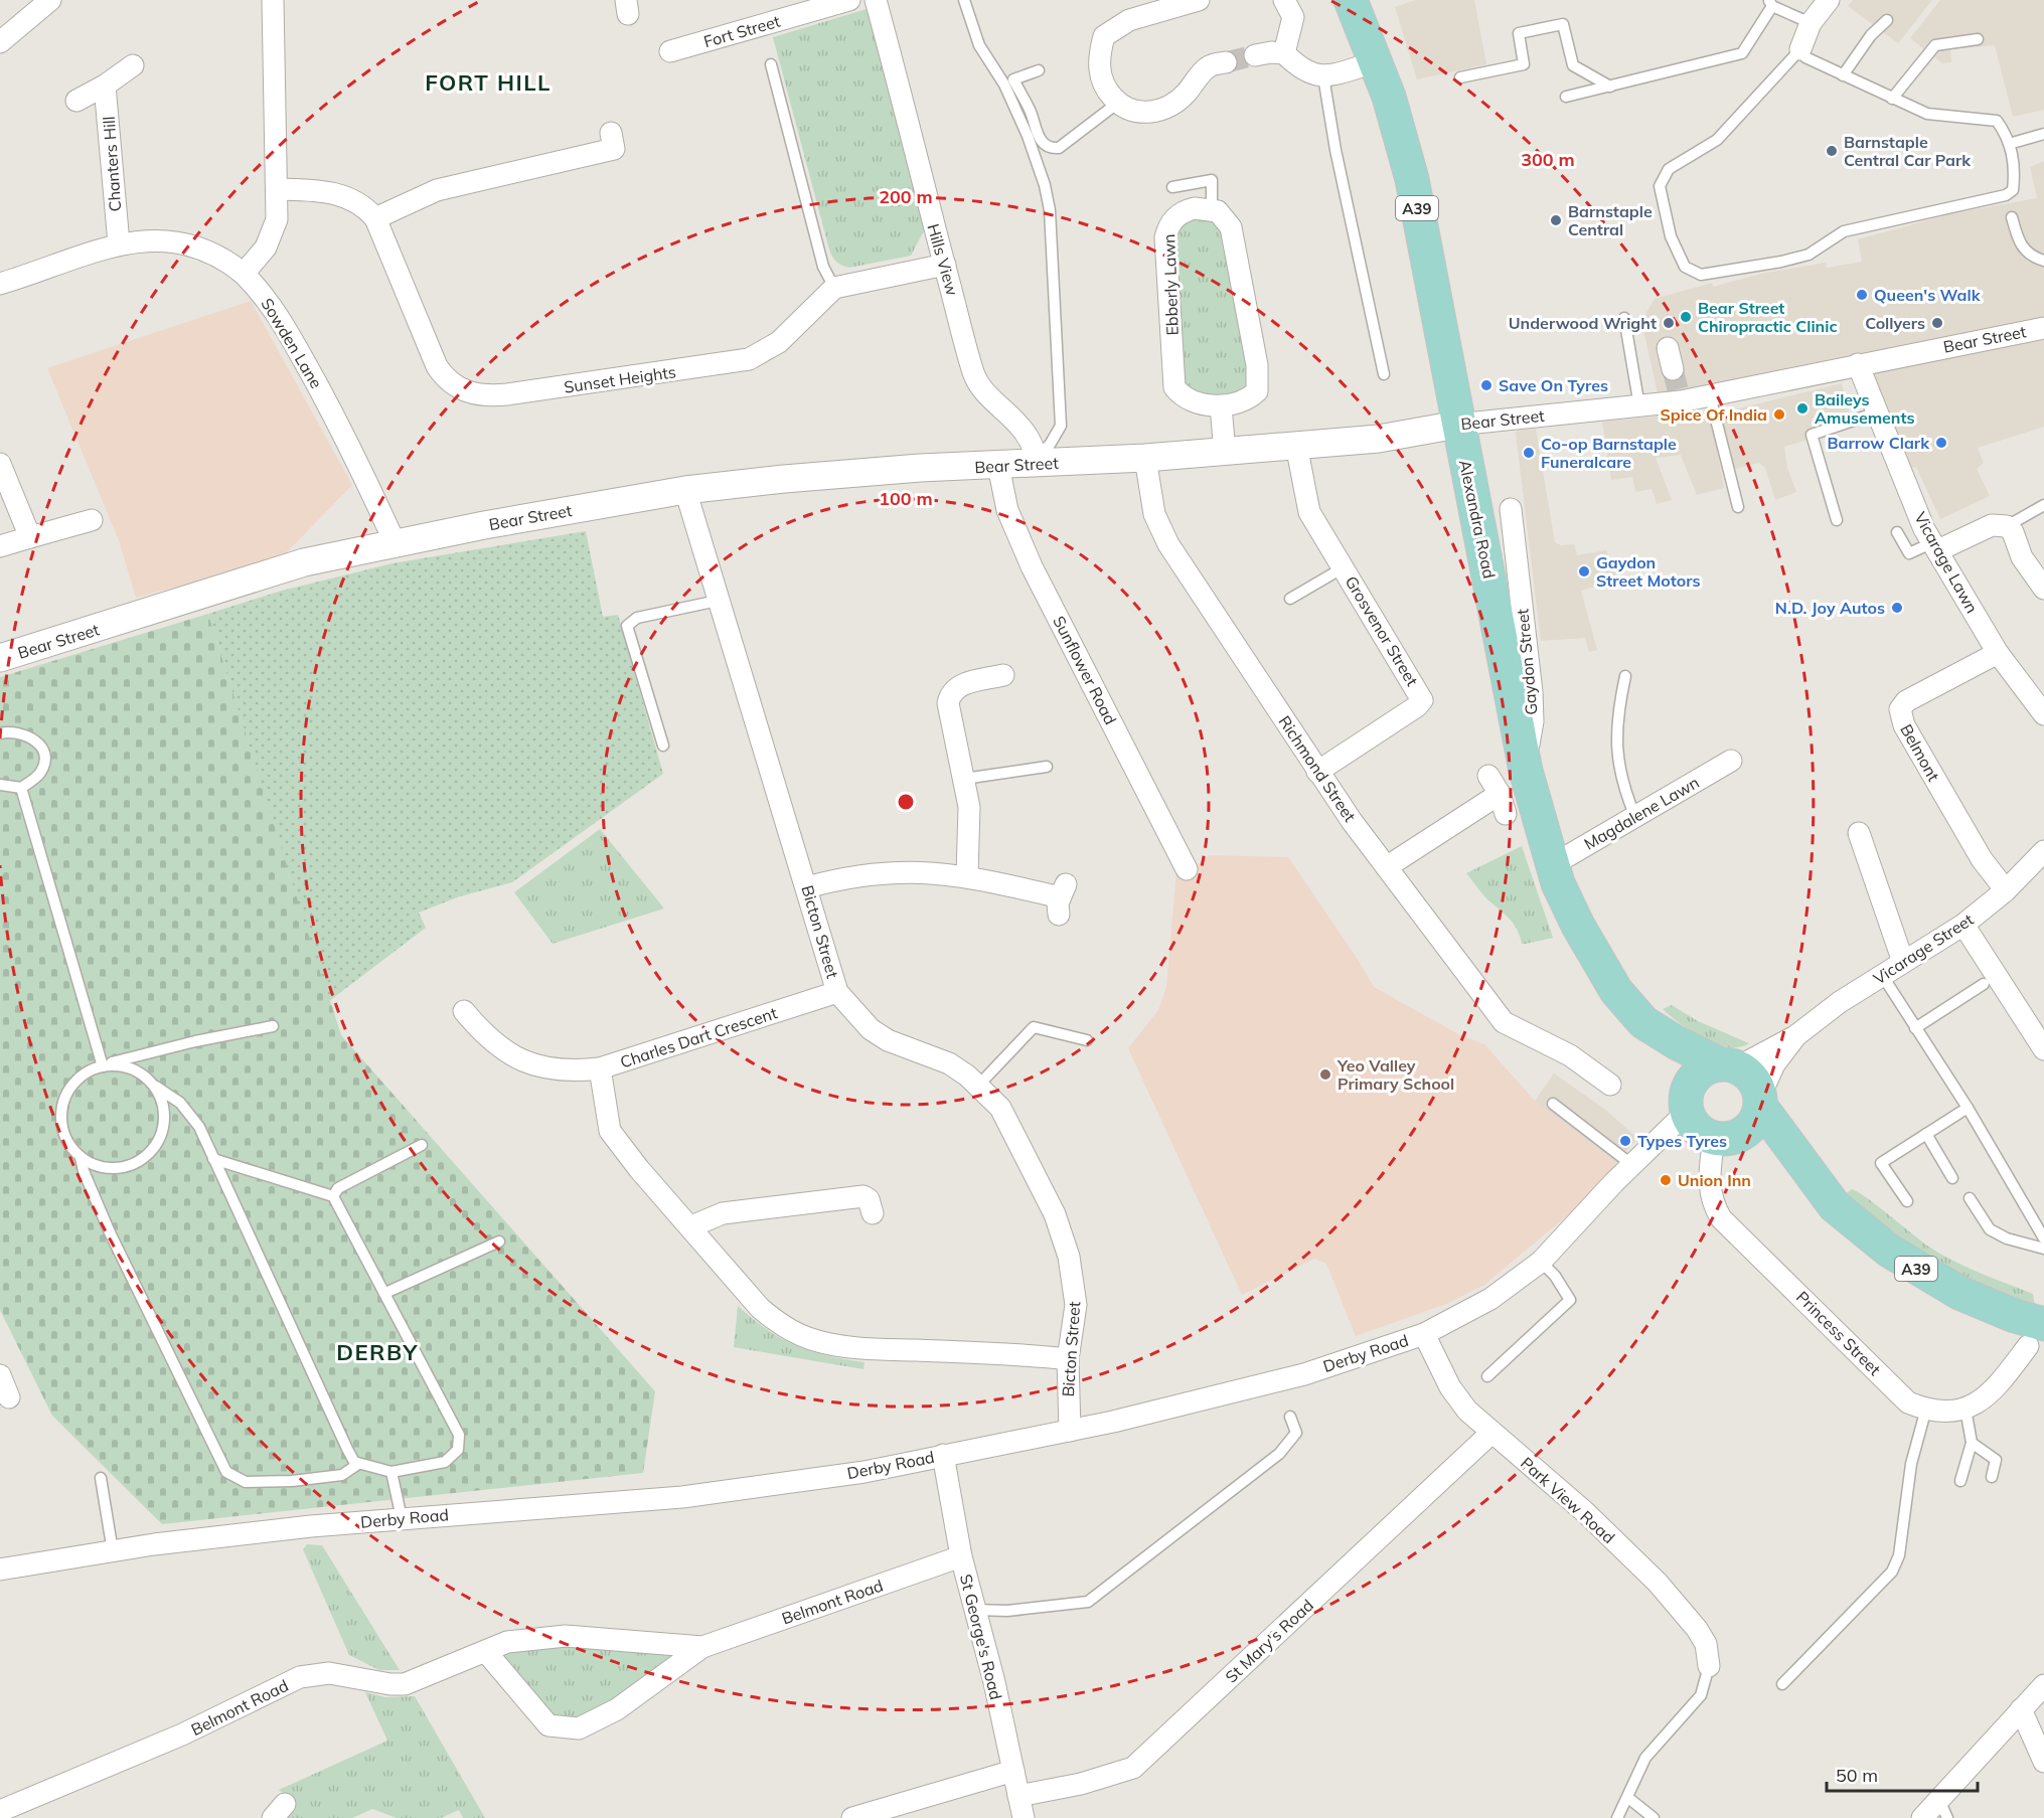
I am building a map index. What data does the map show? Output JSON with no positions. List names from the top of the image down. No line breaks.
{"streets":{"main road":["A39","Alexandra Road"],"street":["Fort Street","Chanters Hill","Hills View","Ebberly Lawn","Bear Street","Sowden Lane","Sunset Heights","Vicarage Lawn","Grosvenor Street","Gaydon Street","Sunflower Road","Belmont","Richmond Street","Magdalene Lawn","Bicton Street","Vicarage Street","Charles Dart Crescent","Princess Street","Derby Road","Park View Road","Belmont Road","St George's Road","St Mary's Road"]},"crossings":[["A39","Alexandra Road"],["A39","Vicarage Street"],["A39","Princess Street"],["A39","Derby Road"],["Hills View","Bear Street"],["Bear Street","Sowden Lane"],["Bear Street","Alexandra Road"],["Bear Street","Vicarage Lawn"],["Bear Street","Grosvenor Street"],["Bear Street","Sunflower Road"],["Bear Street","Richmond Street"],["Bear Street","Bicton Street"],["Alexandra Road","Gaydon Street"],["Alexandra Road","Magdalene Lawn"],["Alexandra Road","Vicarage Street"],["Alexandra Road","Princess Street"],["Alexandra Road","Derby Road"],["Vicarage Lawn","Belmont"],["Grosvenor Street","Richmond Street"],["Belmont","Vicarage Street"],["Bicton Street","Charles Dart Crescent"],["Bicton Street","Derby Road"],["Vicarage Street","Princess Street"],["Vicarage Street","Derby Road"],["Princess Street","Derby Road"],["Derby Road","Park View Road"],["Derby Road","St George's Road"],["Park View Road","St Mary's Road"],["Belmont Road","St George's Road"],["St George's Road","St Mary's Road"]],"districts":["FORT HILL","DERBY"],"places":["Barnstaple Central Car Park","Barnstaple Central","Queen's Walk","Bear Street Chiropractic Clinic","Underwood Wright","Collyers","Save On Tyres","Baileys Amusements","Spice Of India","Barrow Clark","Co-op Barnstaple Funeralcare","Gaydon Street Motors","N.D. Joy Autos","Yeo Valley Primary School","Types Tyres","Union Inn"],"scale_bar":"50 m","rings":["300 m","200 m","100 m"]}
